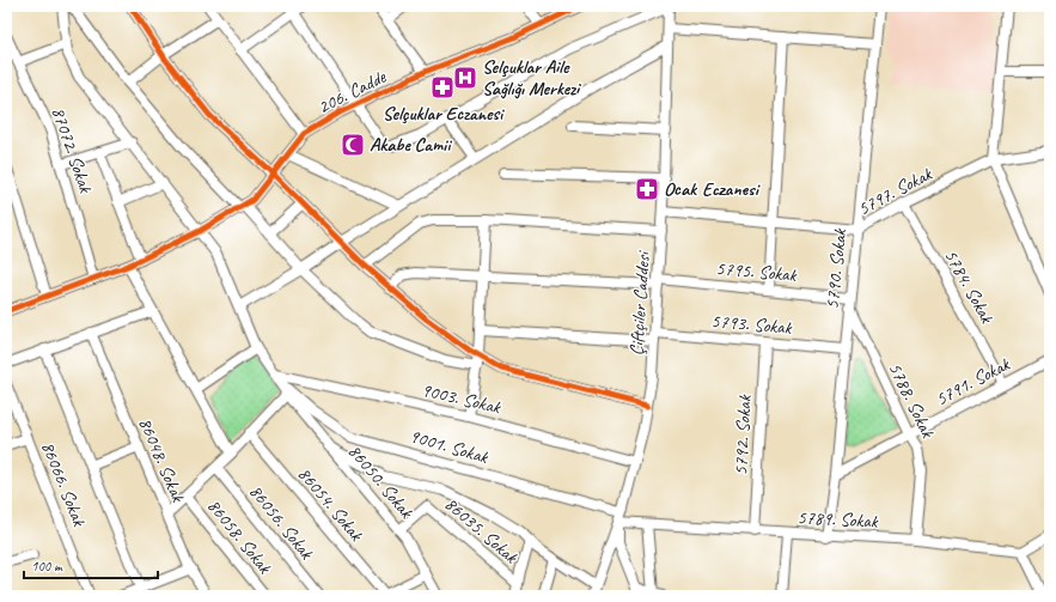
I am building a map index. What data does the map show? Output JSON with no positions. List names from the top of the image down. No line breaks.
{"streets":{"street":["206. Cadde","87072. Sokak","5797. Sokak","5790. Sokak","5795. Sokak","5784. Sokak","Çiftçiler Caddesi","5793. Sokak","5791. Sokak","9003. Sokak","5788. Sokak","5792. Sokak","9001. Sokak","86048. Sokak","86050. Sokak","86066. Sokak","86054. Sokak","5789. Sokak","86056. Sokak","86035. Sokak","86058. Sokak"]},"crossings":[["206. Cadde","87072. Sokak"],["5797. Sokak","5790. Sokak"],["5797. Sokak","5784. Sokak"],["5797. Sokak","Çiftçiler Caddesi"],["5790. Sokak","5795. Sokak"],["5790. Sokak","5793. Sokak"],["5790. Sokak","5791. Sokak"],["5790. Sokak","5788. Sokak"],["5790. Sokak","5789. Sokak"],["5795. Sokak","Çiftçiler Caddesi"],["5795. Sokak","5788. Sokak"],["5784. Sokak","5791. Sokak"],["Çiftçiler Caddesi","5793. Sokak"],["Çiftçiler Caddesi","9003. Sokak"],["Çiftçiler Caddesi","9001. Sokak"],["Çiftçiler Caddesi","5789. Sokak"],["5793. Sokak","5792. Sokak"],["5791. Sokak","5788. Sokak"],["9003. Sokak","9001. Sokak"],["9003. Sokak","86050. Sokak"],["5788. Sokak","5789. Sokak"],["5792. Sokak","5789. Sokak"],["9001. Sokak","86050. Sokak"],["9001. Sokak","5789. Sokak"],["86050. Sokak","86035. Sokak"]],"places":{"hospital":["Selçuklar Aile Sağlığı Merkezi"],"pharmacy":["Selçuklar Eczanesi","Ocak Eczanesi"],"mosque":["Akabe Camii"]},"scale_bar":"100 m"}
